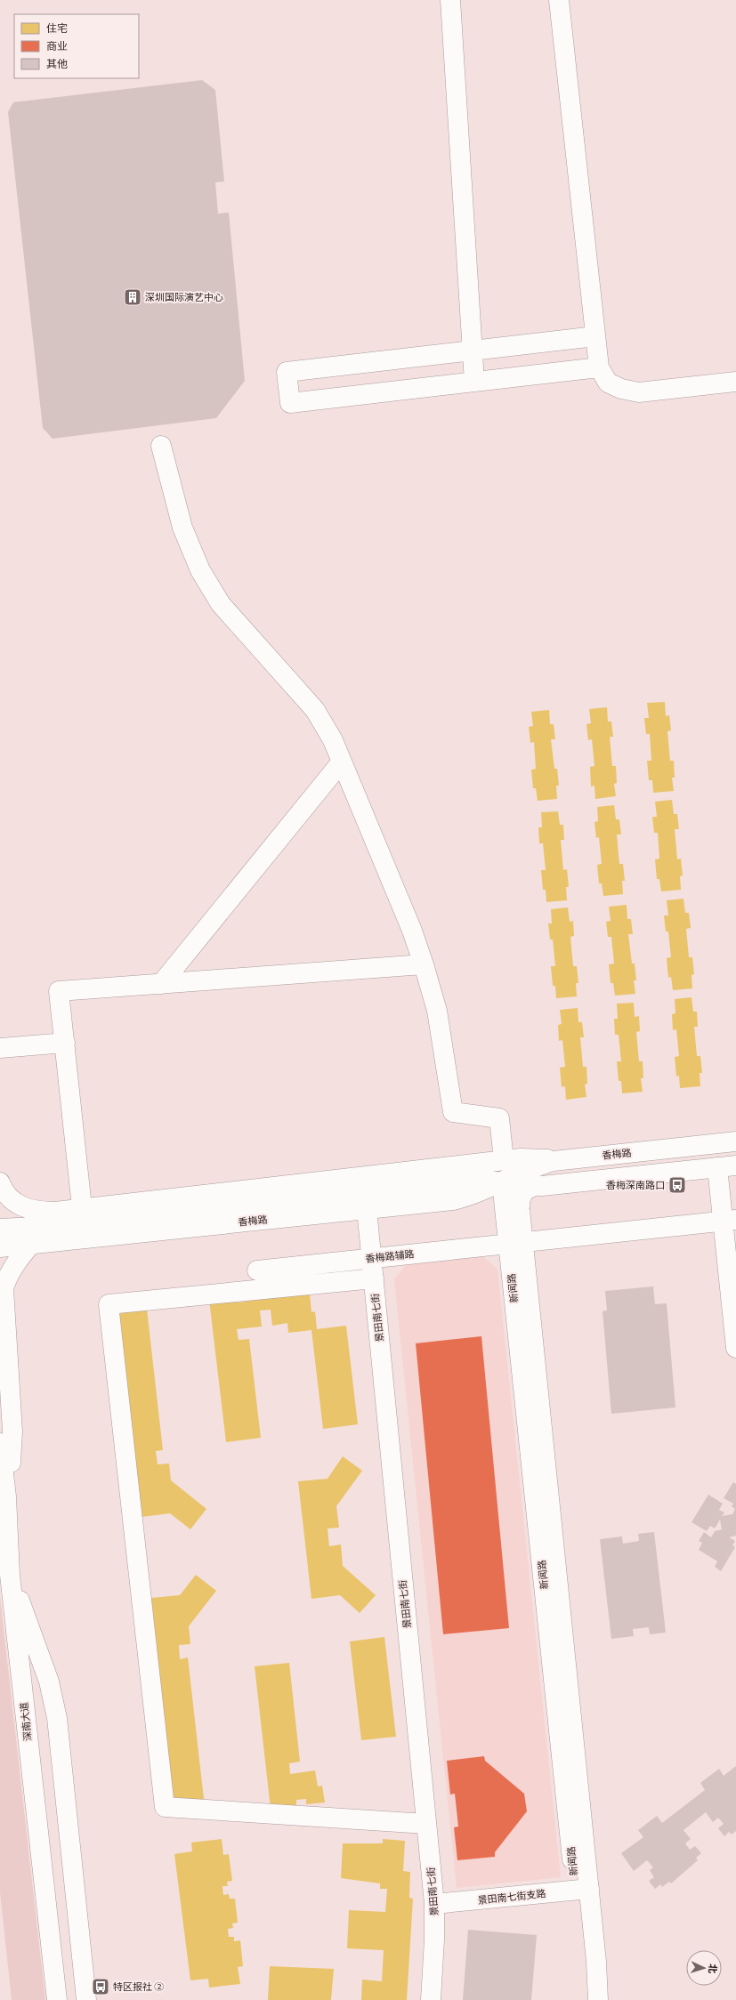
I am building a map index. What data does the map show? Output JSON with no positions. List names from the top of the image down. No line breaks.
{"streets":{"main road":["香梅路","香梅路辅路","新闻路","景田南七街","深南大道","景田南七街支路"]},"crossings":[["香梅路","新闻路"],["香梅路","景田南七街"],["香梅路辅路","新闻路"],["香梅路辅路","景田南七街"],["新闻路","景田南七街支路"],["景田南七街","景田南七街支路"]],"places":{"building":["深圳国际演艺中心"],"bus stop":["香梅深南路口","特区报社 ②"]},"legend":["住宅","商业","其他"],"north":"right"}
